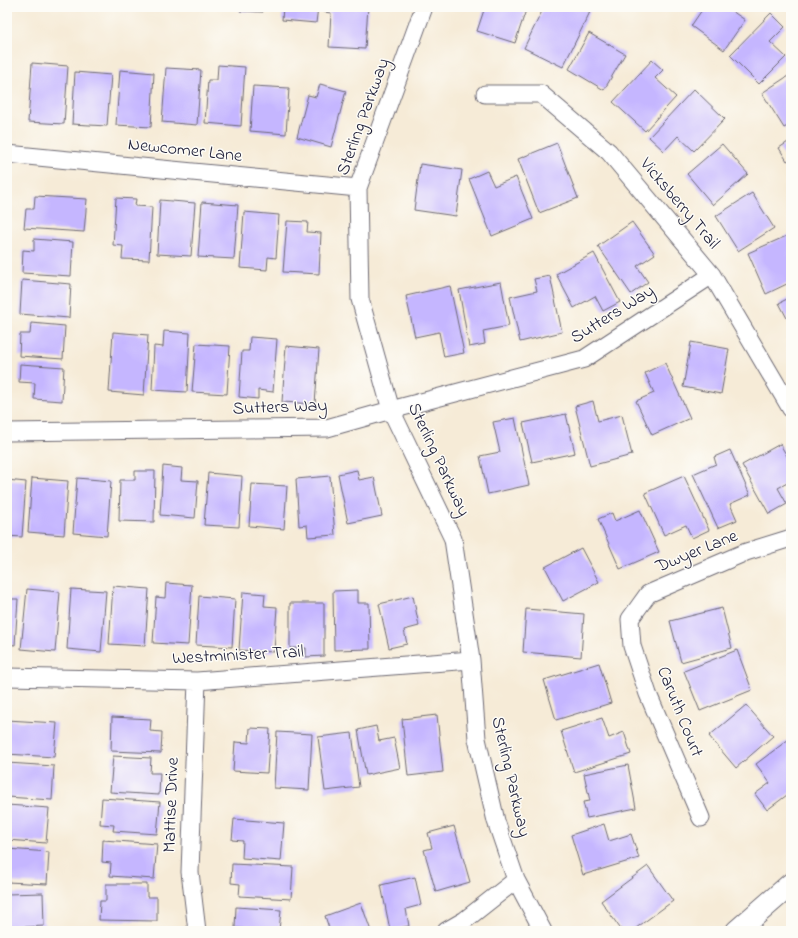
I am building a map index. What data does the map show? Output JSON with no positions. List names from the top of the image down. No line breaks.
{"streets":{"street":["Sterling Parkway","Newcomer Lane","Vicksberry Trail","Sutters Way","Dwyer Lane","Westminister Trail","Caruth Court","Mattise Drive"]},"crossings":[["Sterling Parkway","Newcomer Lane"],["Sterling Parkway","Sutters Way"],["Sterling Parkway","Westminister Trail"],["Vicksberry Trail","Sutters Way"],["Dwyer Lane","Caruth Court"],["Westminister Trail","Mattise Drive"]]}
